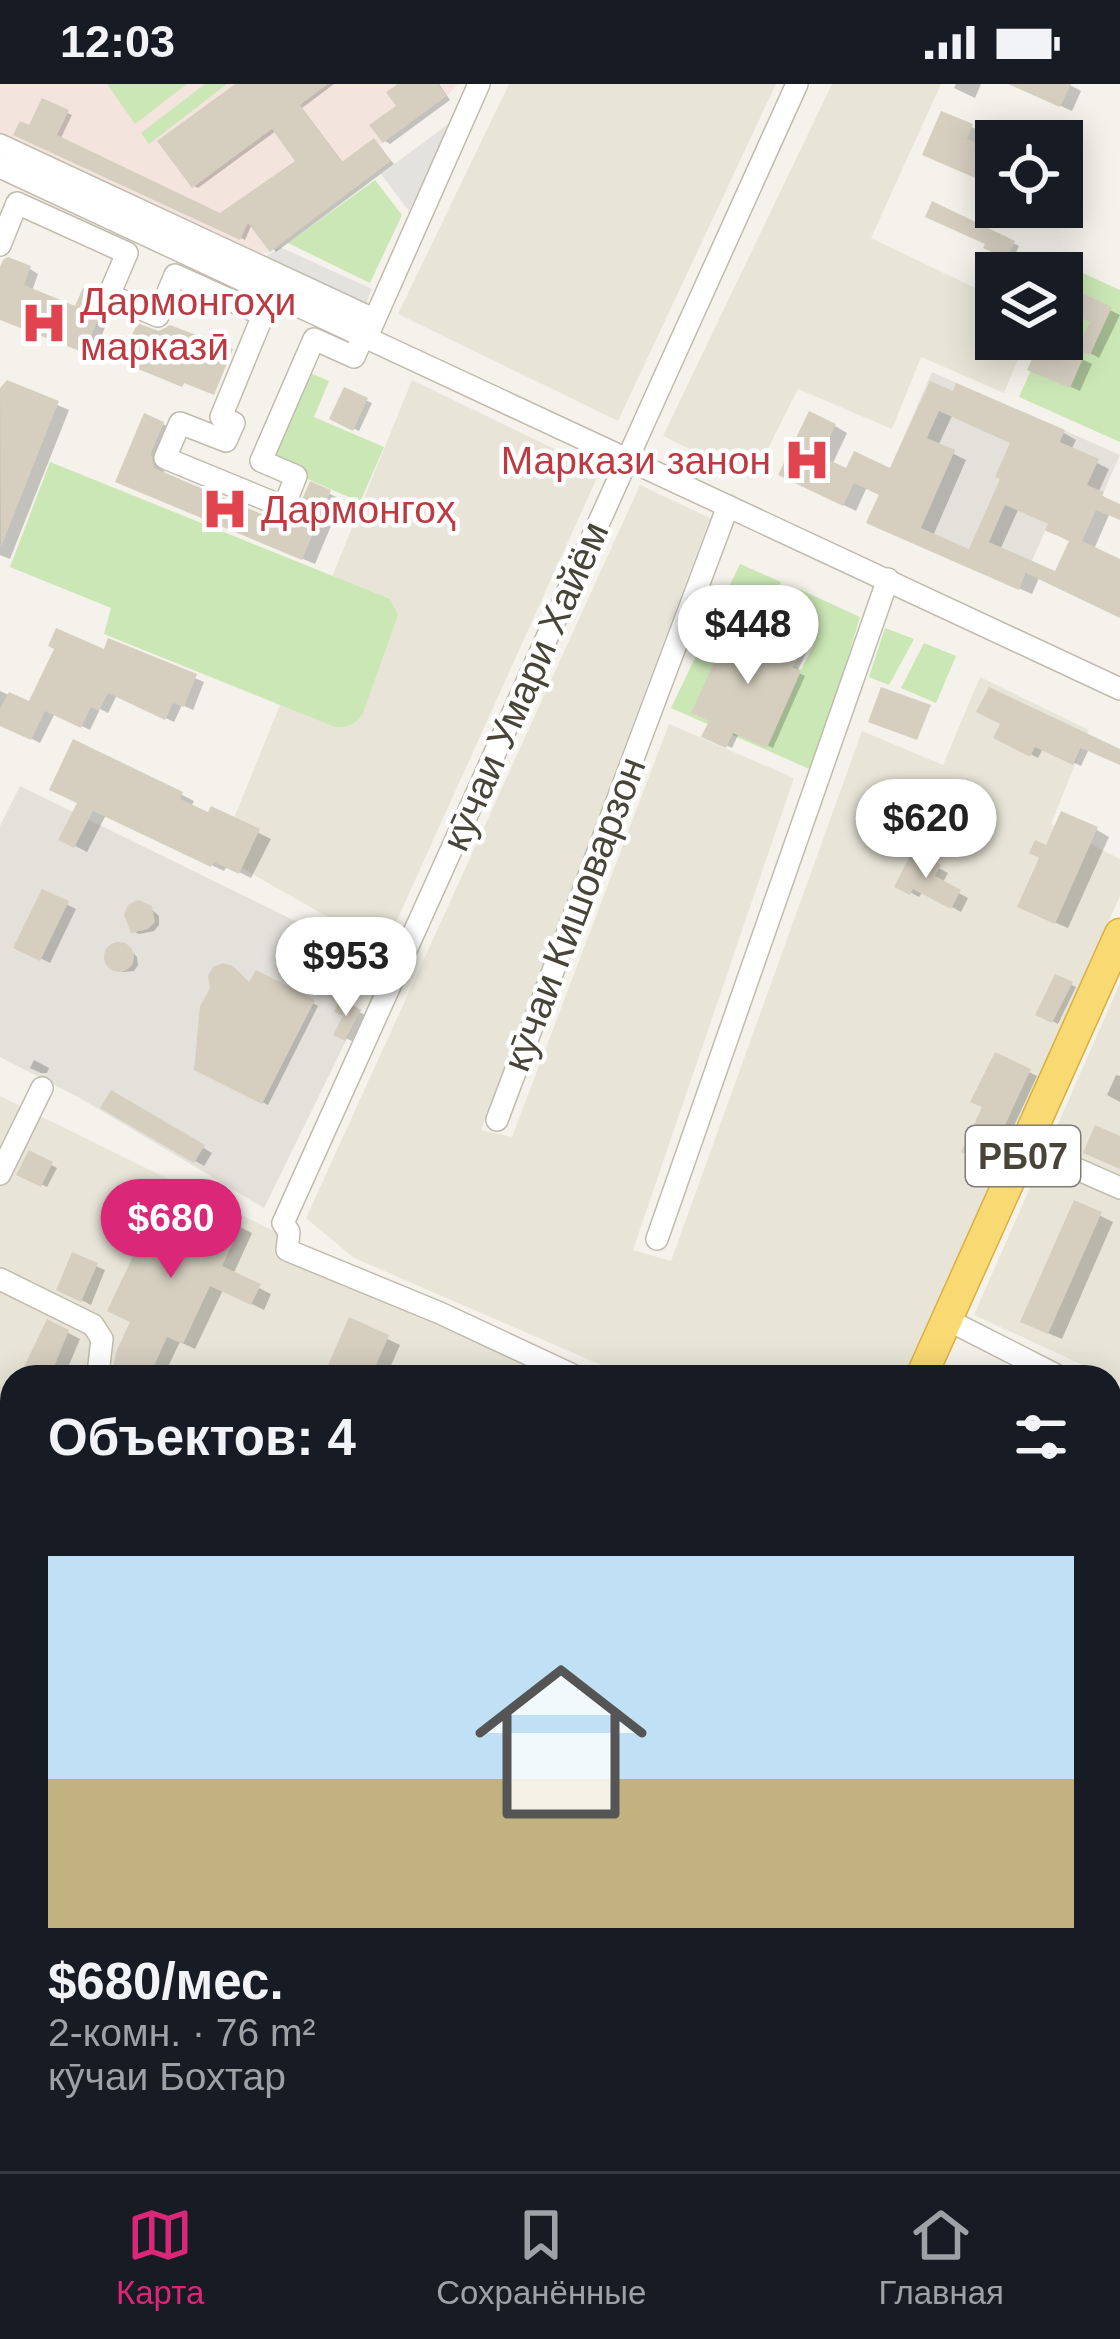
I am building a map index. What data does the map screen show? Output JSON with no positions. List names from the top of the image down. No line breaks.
{"streets":{"highway":["РБ07"],"street":["кӯчаи Умари Хайём","кӯчаи Кишоварзон"]},"places":{"hospital":["Дармонгоҳи марказӣ","Маркази занон","Дармонгоҳ"]},"page":{"status":"12:03","price":["$448","$620","$953","$680"],"heading":"Объектов: 4","list":[{"name":"$680/мес.","note":"2-комн. · 76 m² · кӯчаи Бохтар"}],"tabs":["Карта","Сохранённые","Главная"]}}
